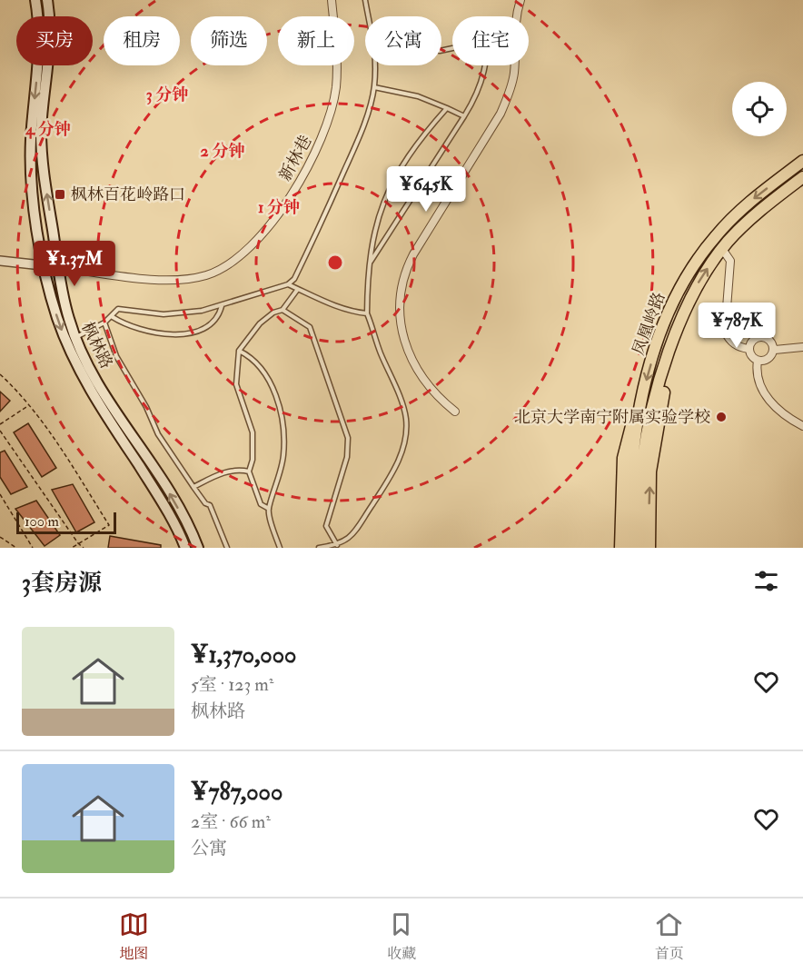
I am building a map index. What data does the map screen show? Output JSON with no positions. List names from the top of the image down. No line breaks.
{"streets":{"main road":["凤凰岭路","枫林路"],"street":["新林巷"]},"crossings":[["新林巷","枫林路"]],"places":{"transit":["枫林百花岭路口"],"other":["北京大学南宁附属实验学校"]},"scale_bar":"100 m","page":{"chip":["买房","租房","筛选","新上","公寓","住宅"],"price":["¥645K","¥1.37M","¥787K"],"scale":"100 m","heading":"3套房源","list":[{"name":"¥1,370,000","note":"5室 · 123 m² · 枫林路"},{"name":"¥787,000","note":"2室 · 66 m² · 公寓"}],"tabs":["地图","收藏","首页"]},"rings":["3 分钟","4 分钟","2 分钟","1 分钟"]}
